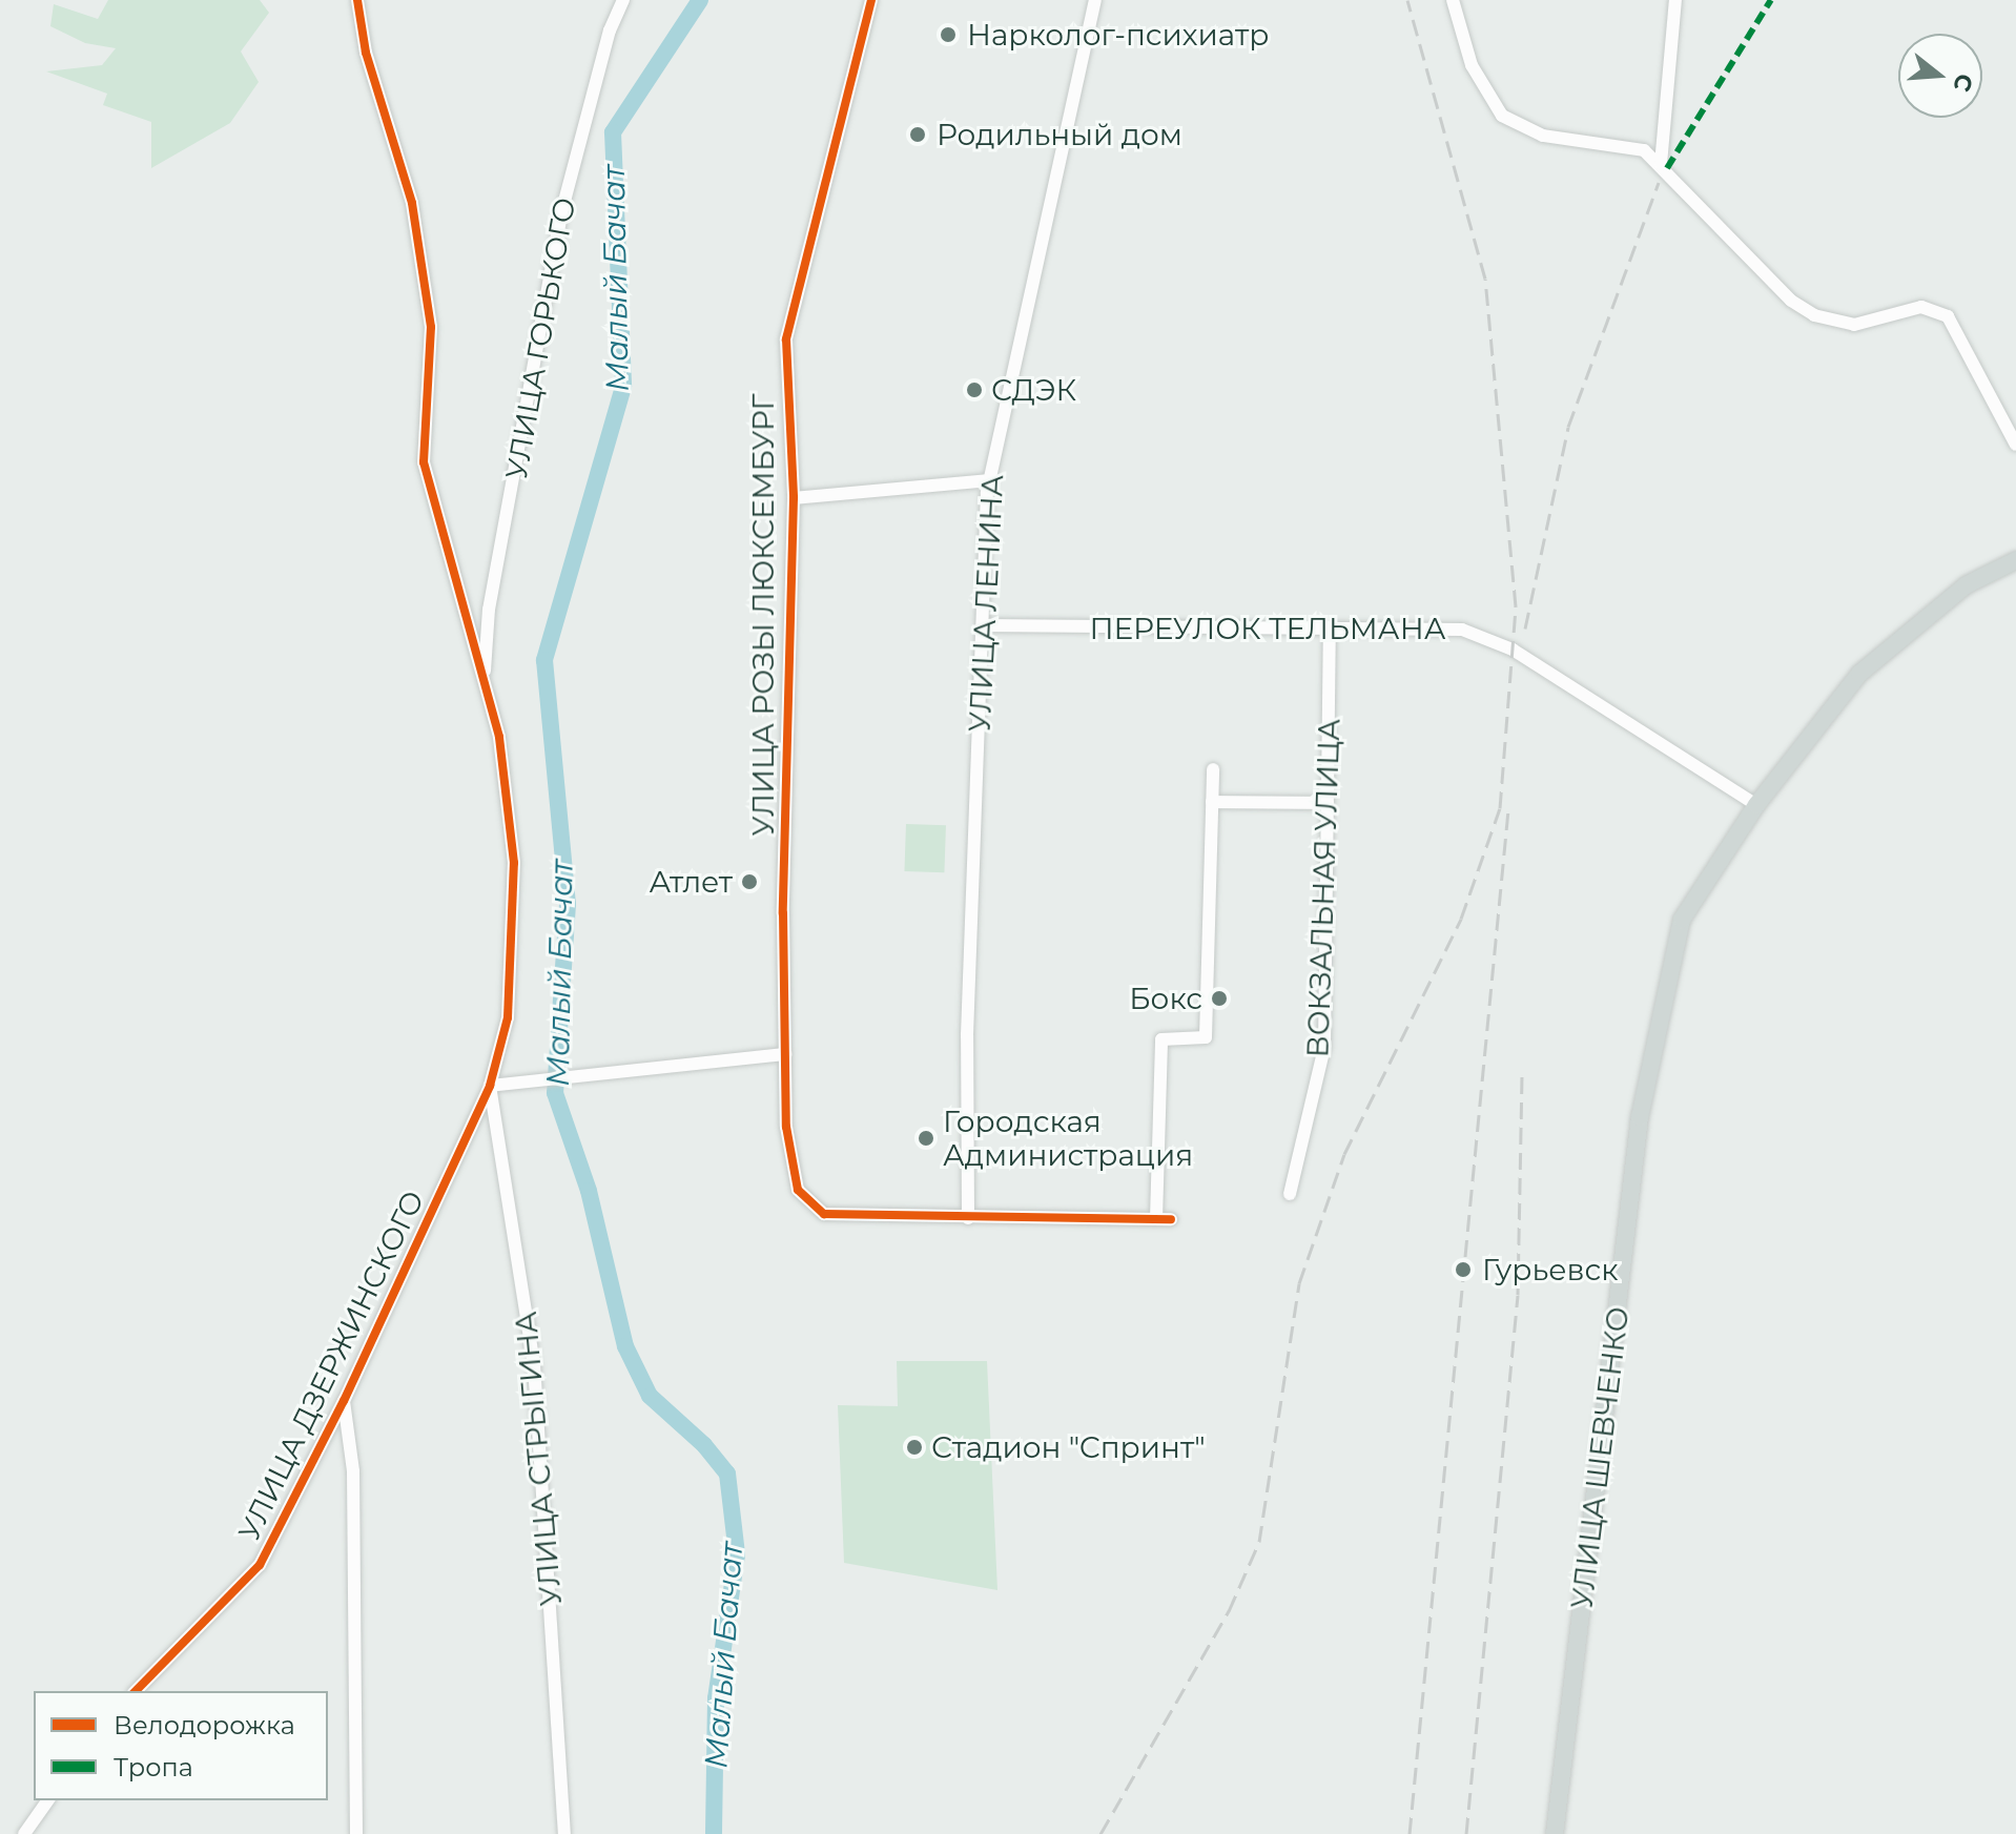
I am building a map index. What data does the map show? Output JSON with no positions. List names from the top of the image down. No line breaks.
{"streets":{"main road":["УЛИЦА ШЕВЧЕНКО"],"street":["УЛИЦА ГОРЬКОГО","УЛИЦА ЛЕНИНА","УЛИЦА РОЗЫ ЛЮКСЕМБУРГ","ПЕРЕУЛОК ТЕЛЬМАНА","ВОКЗАЛЬНАЯ УЛИЦА","УЛИЦА ДЗЕРЖИНСКОГО","УЛИЦА СТРЫГИНА"]},"crossings":[["УЛИЦА ЛЕНИНА","УЛИЦА РОЗЫ ЛЮКСЕМБУРГ"],["УЛИЦА ЛЕНИНА","ПЕРЕУЛОК ТЕЛЬМАНА"],["ПЕРЕУЛОК ТЕЛЬМАНА","ВОКЗАЛЬНАЯ УЛИЦА"],["ПЕРЕУЛОК ТЕЛЬМАНА","УЛИЦА ШЕВЧЕНКО"],["УЛИЦА ДЗЕРЖИНСКОГО","УЛИЦА СТРЫГИНА"]],"water":["Малый Бачат"],"places":["Нарколог-психиатр","Родильный дом","СДЭК","Атлет","Бокс","Городская Администрация","Гурьевск","Стадион \"Спринт\""],"legend":["Велодорожка","Тропа"],"north":"right"}
